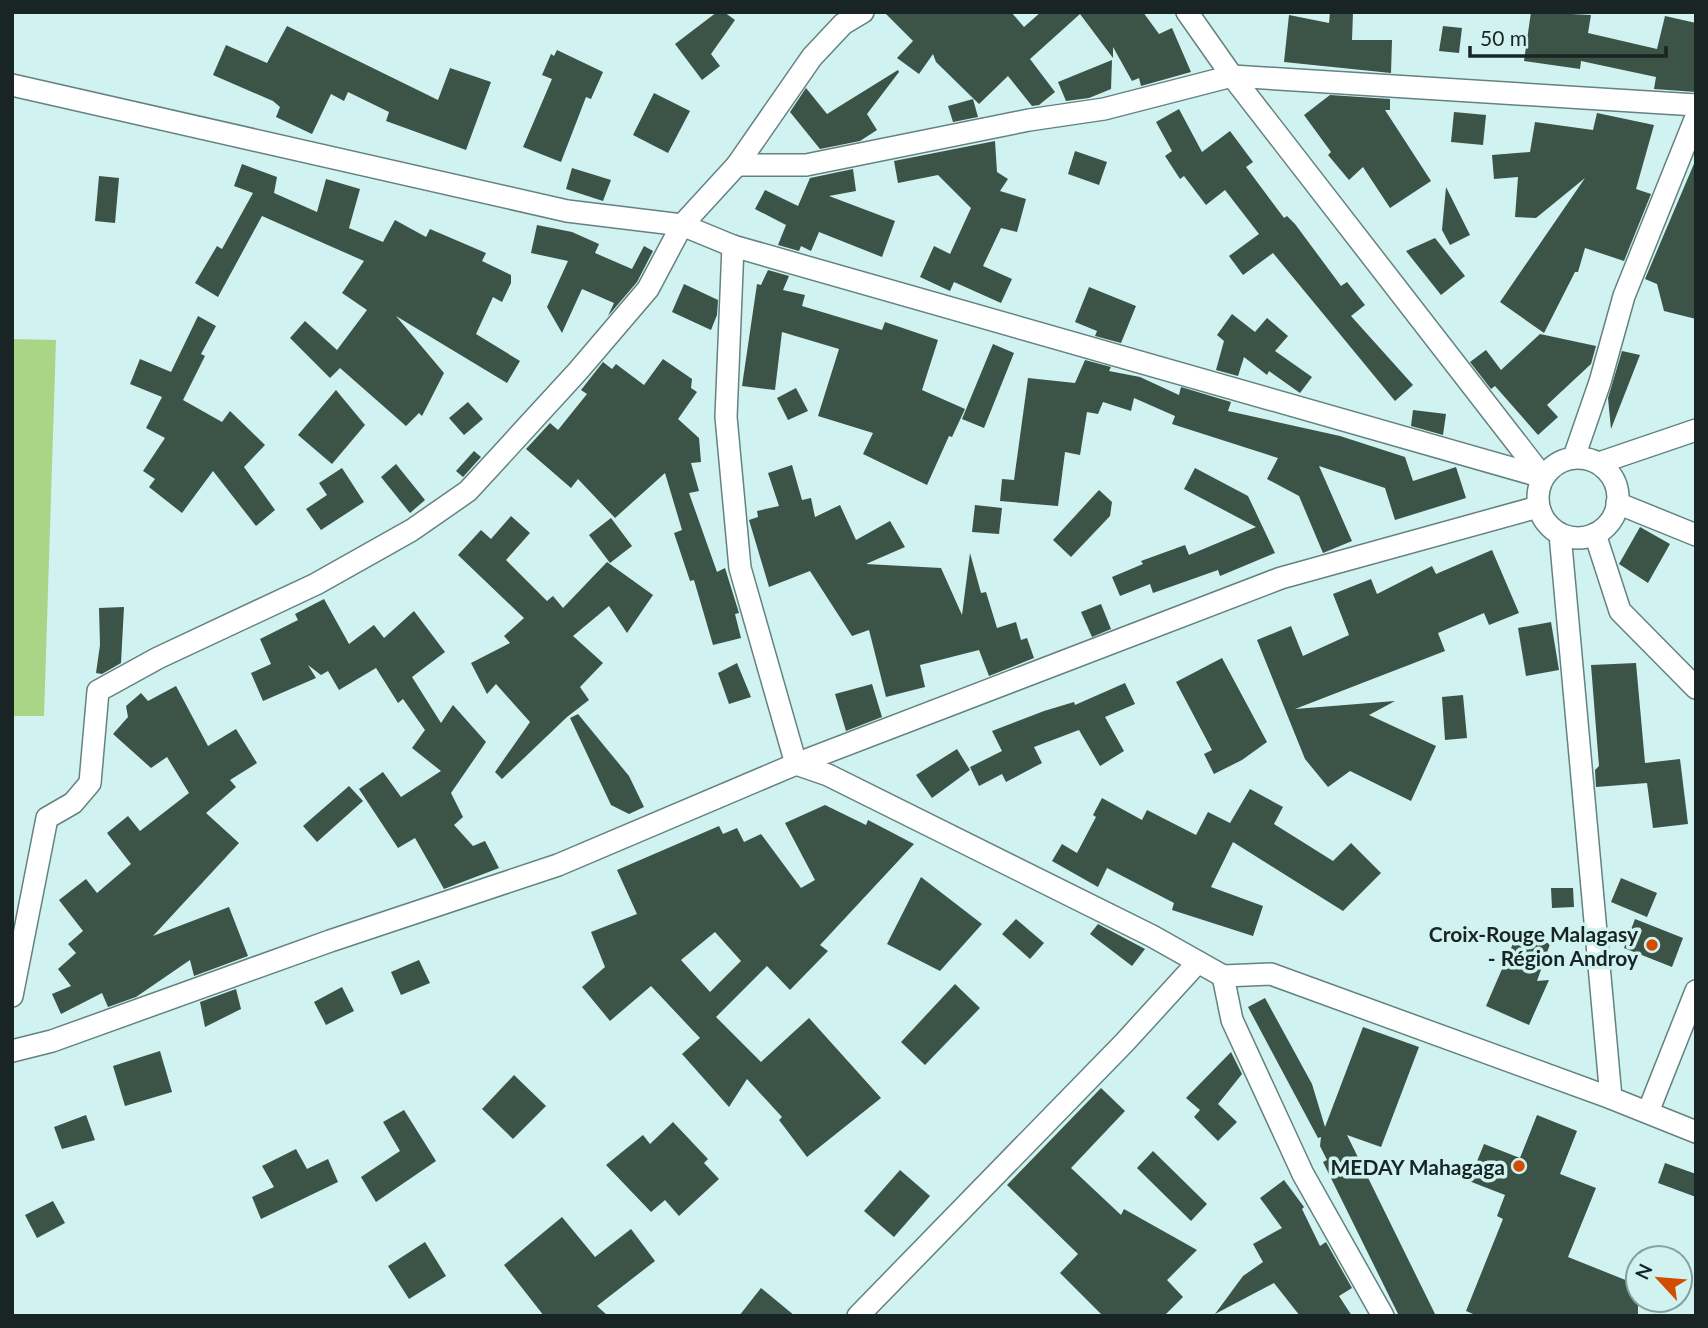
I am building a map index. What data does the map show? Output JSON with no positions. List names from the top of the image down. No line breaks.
{"places":["Croix-Rouge Malagasy - Région Androy","MEDAY Mahagaga"],"scale_bar":"50 m","north":"top left"}
